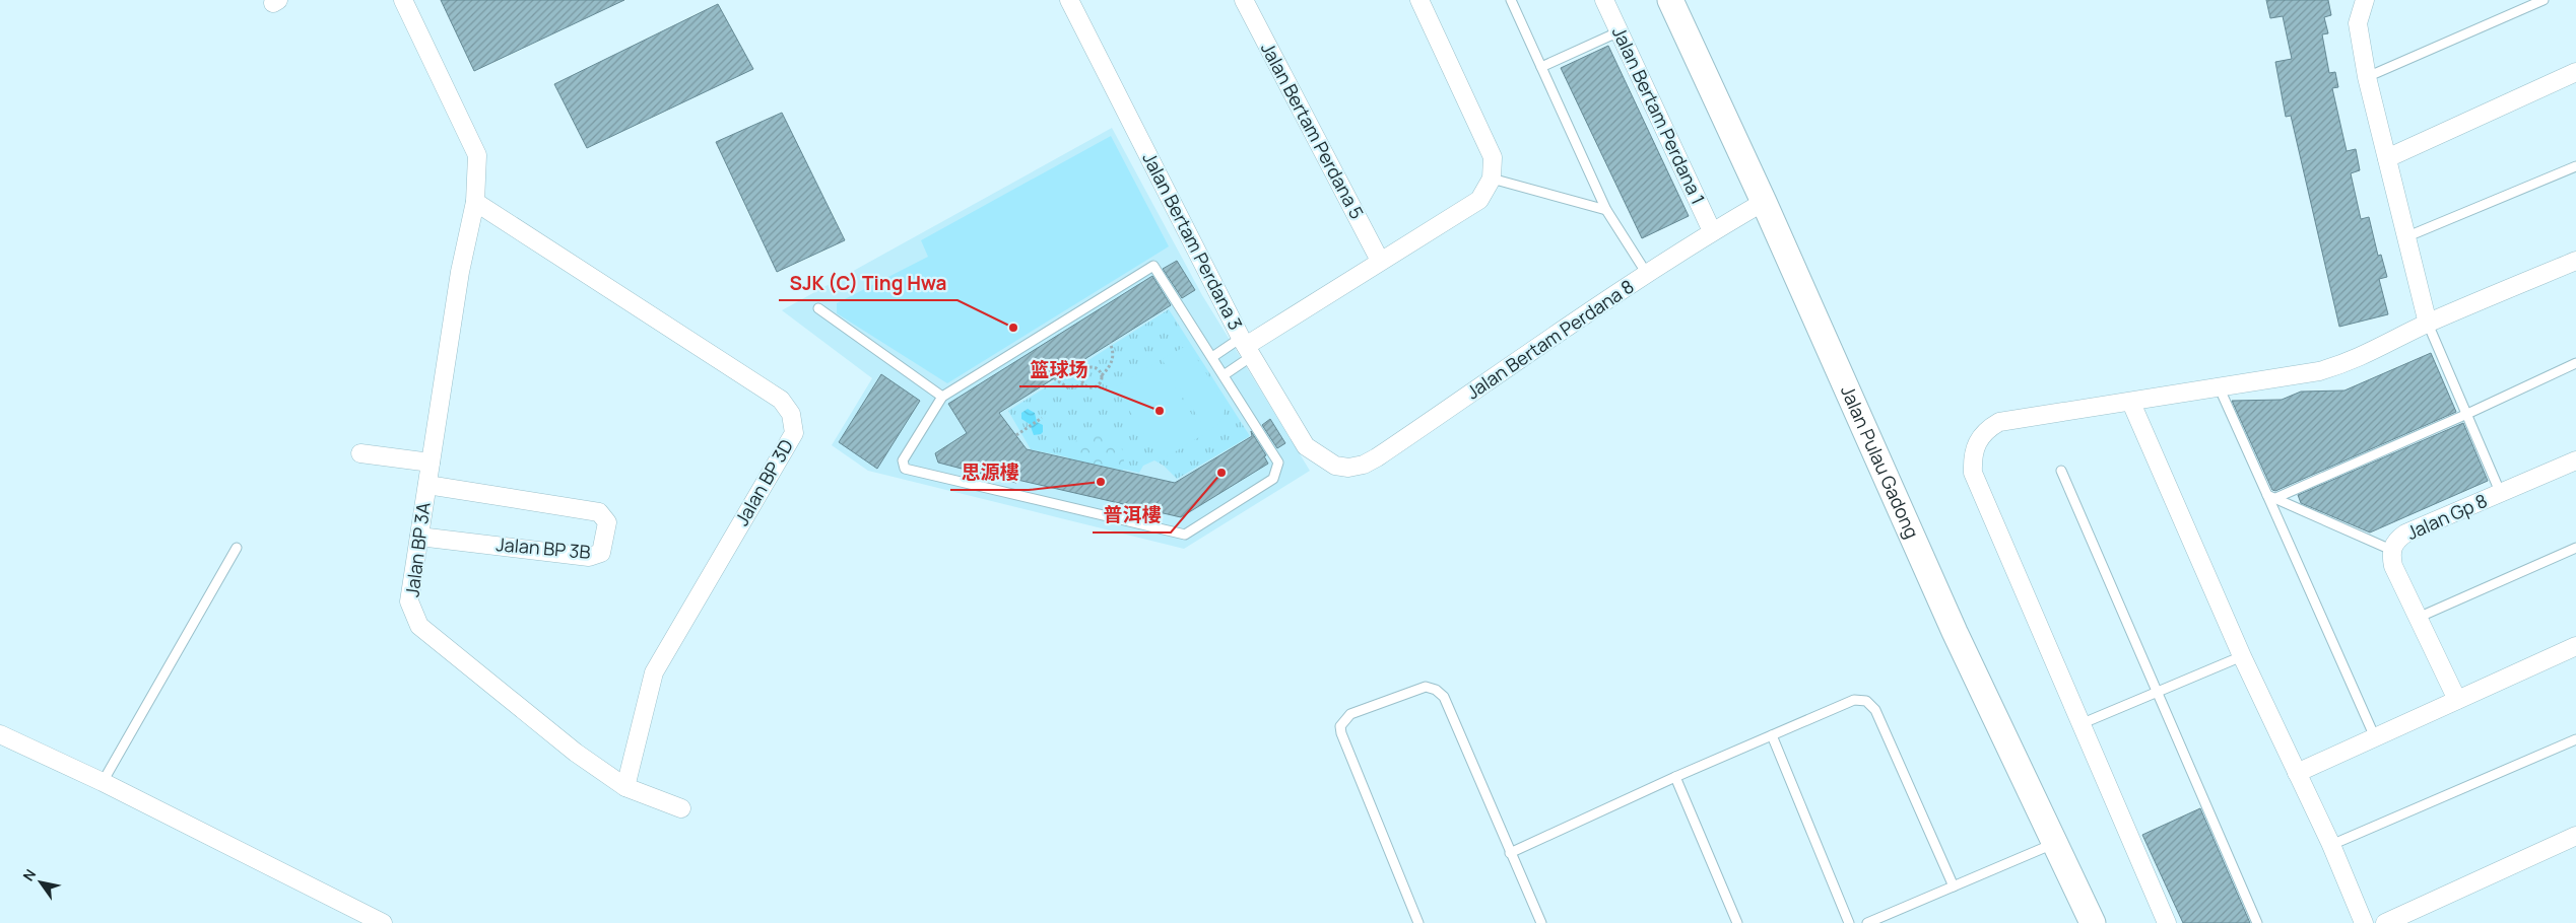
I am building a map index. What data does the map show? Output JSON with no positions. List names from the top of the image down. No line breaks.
{"streets":{"main road":["Jalan Pulau Gadong"],"street":["Jalan Bertam Perdana 1","Jalan Bertam Perdana 5","Jalan Bertam Perdana 3","Jalan Bertam Perdana 8","Jalan BP 3D","Jalan Gp 8","Jalan BP 3B","Jalan BP 3A"]},"crossings":[["Jalan Bertam Perdana 1","Jalan Bertam Perdana 8"],["Jalan Bertam Perdana 3","Jalan Bertam Perdana 8"],["Jalan Bertam Perdana 8","Jalan Pulau Gadong"],["Jalan BP 3D","Jalan BP 3A"],["Jalan BP 3B","Jalan BP 3A"]],"places":["SJK (C) Ting Hwa","篮球场","普洱樓","思源樓"],"north":"top left"}
